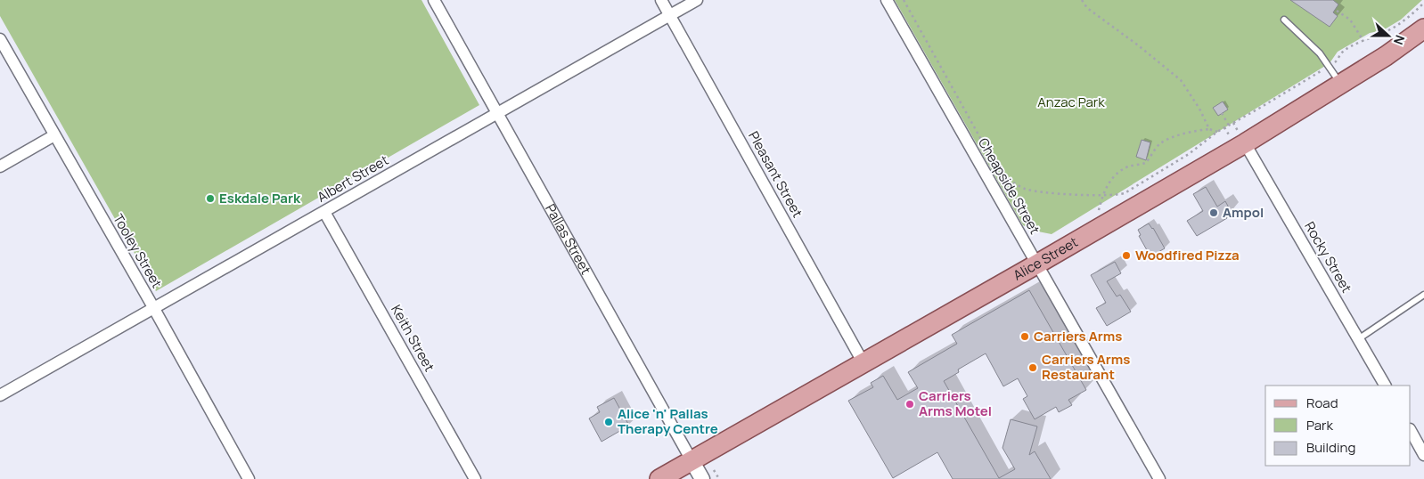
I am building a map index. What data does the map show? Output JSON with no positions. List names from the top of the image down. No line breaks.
{"streets":{"main road":["Alice Street"],"street":["Pleasant Street","Albert Street","Cheapside Street","Pallas Street","Tooley Street","Rocky Street","Keith Street"]},"crossings":[["Pleasant Street","Albert Street"],["Pleasant Street","Alice Street"],["Albert Street","Pallas Street"],["Albert Street","Tooley Street"],["Albert Street","Keith Street"],["Cheapside Street","Alice Street"],["Pallas Street","Alice Street"],["Rocky Street","Alice Street"]],"parks":["Anzac Park"],"places":["Eskdale Park","Ampol","Woodfired Pizza","Carriers Arms","Carriers Arms Restaurant","Carriers Arms Motel","Alice 'n' Pallas Therapy Centre"],"legend":["Road","Park","Building"],"north":"right"}
